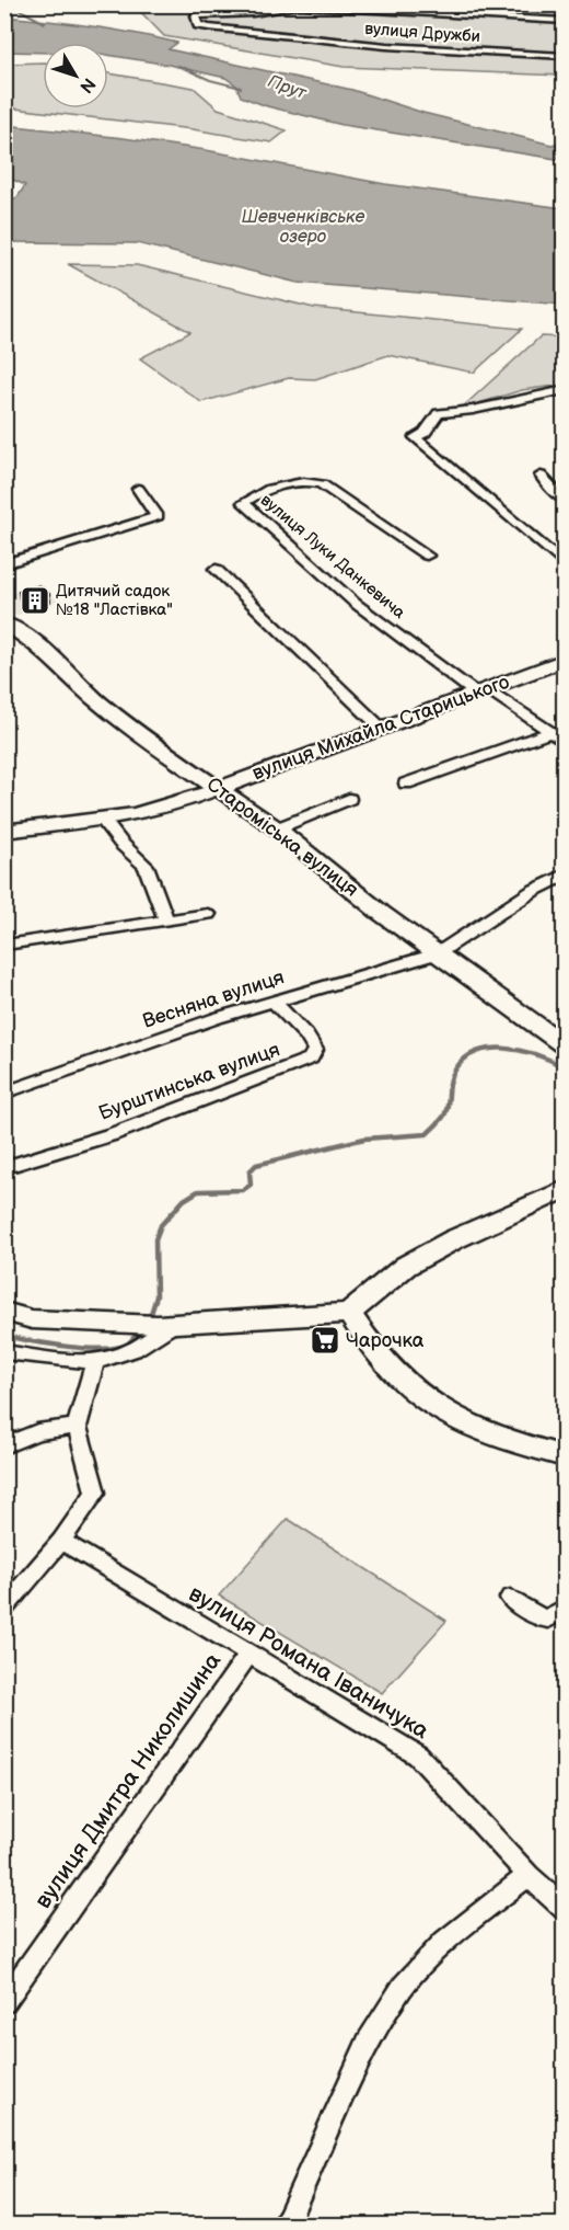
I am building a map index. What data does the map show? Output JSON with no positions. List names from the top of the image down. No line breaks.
{"streets":{"street":["вулиця Дружби","вулиця Луки Данкевича","вулиця Михайла Старицького","Староміська вулиця","Весняна вулиця","Бурштинська вулиця","вулиця Романа Іваничука","вулиця Дмитра Николишина"]},"crossings":[["вулиця Луки Данкевича","вулиця Михайла Старицького"],["вулиця Михайла Старицького","Староміська вулиця"],["Староміська вулиця","Весняна вулиця"],["Весняна вулиця","Бурштинська вулиця"],["вулиця Романа Іваничука","вулиця Дмитра Николишина"]],"water":["Прут","Шевченківське озеро"],"places":{"building":["Дитячий садок №18 \"Ластівка\""],"supermarket":["Чарочка"]},"north":"bottom right"}
